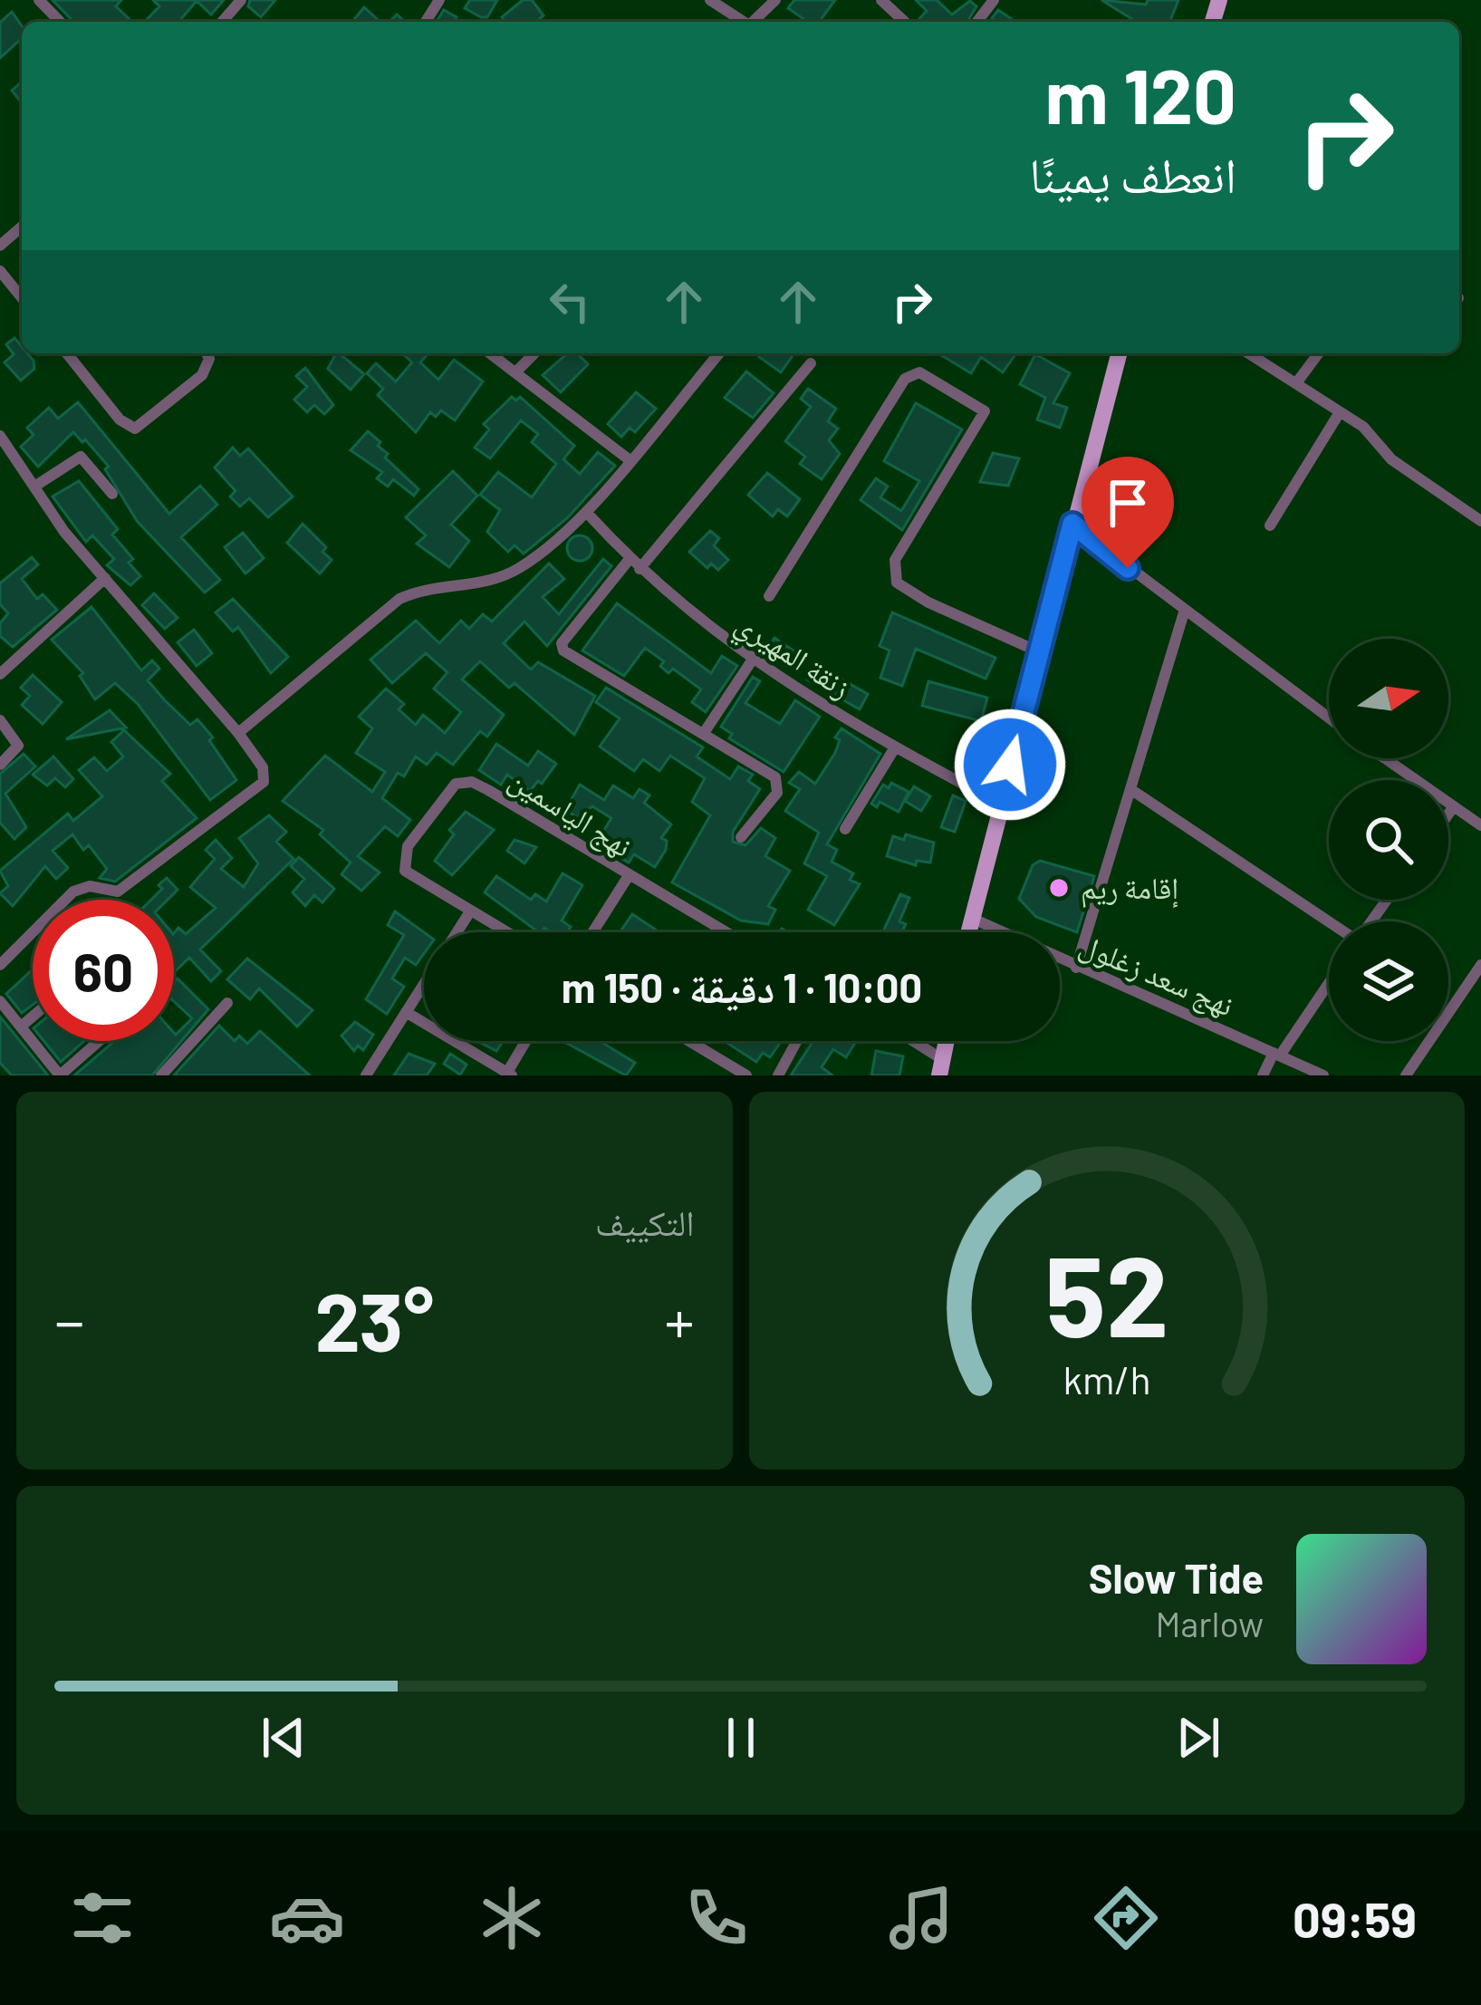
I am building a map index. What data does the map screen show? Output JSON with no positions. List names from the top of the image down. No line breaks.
{"streets":{"street":["زنقة المهيري","نهج الياسمين","نهج سعد زغلول"]},"places":["إقامة ريم"],"north":"right","page":{"turn":["120 m","انعطف يمينًا"],"limit":"60","trip":"10:00 · 1 دقيقة · 150 m","tile":"التكييف","heat":["−","23°","+"],"song":["Slow Tide","Marlow"],"tabs":"09:59","gauge":["52","km/h"]}}
